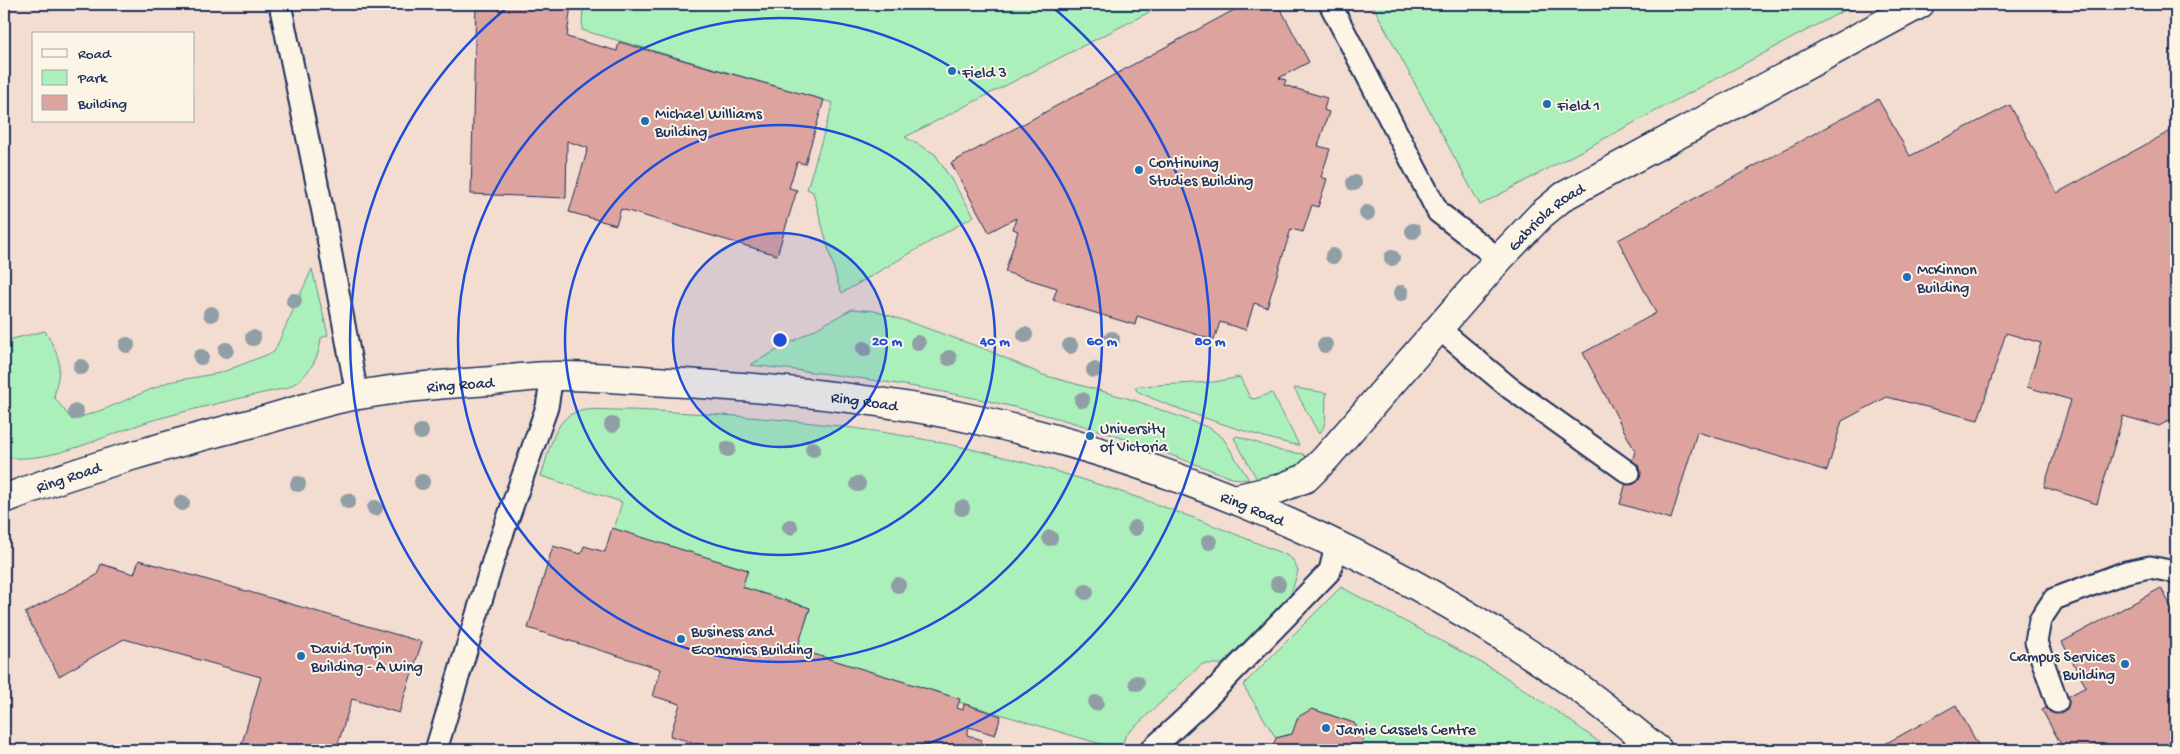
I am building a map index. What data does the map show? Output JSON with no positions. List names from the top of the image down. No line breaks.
{"streets":{"street":["Gabriola Road","Ring Road"]},"crossings":[["Gabriola Road","Ring Road"]],"places":["Field 3","Field 1","Michael Williams Building","Continuing Studies Building","McKinnon Building","University of Victoria","Business and Economics Building","David Turpin Building - A Wing","Campus Services Building","Jamie Cassels Centre"],"legend":["Road","Park","Building"],"rings":["20 m","40 m","60 m","80 m"]}
